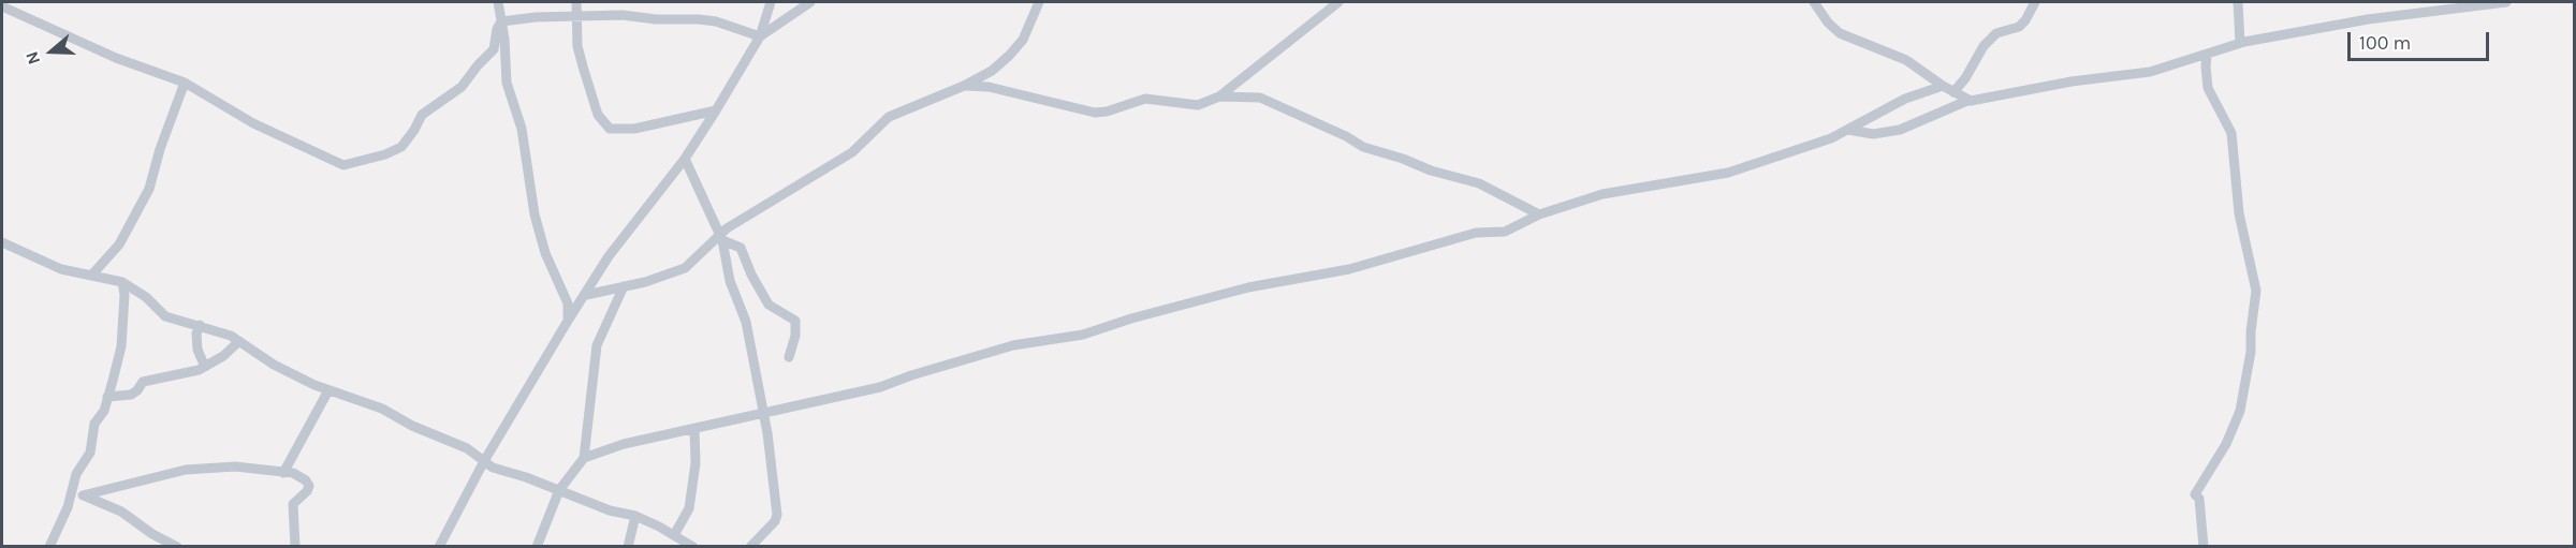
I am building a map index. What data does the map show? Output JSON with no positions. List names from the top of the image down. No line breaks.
{"scale_bar":"100 m","north":"left"}
